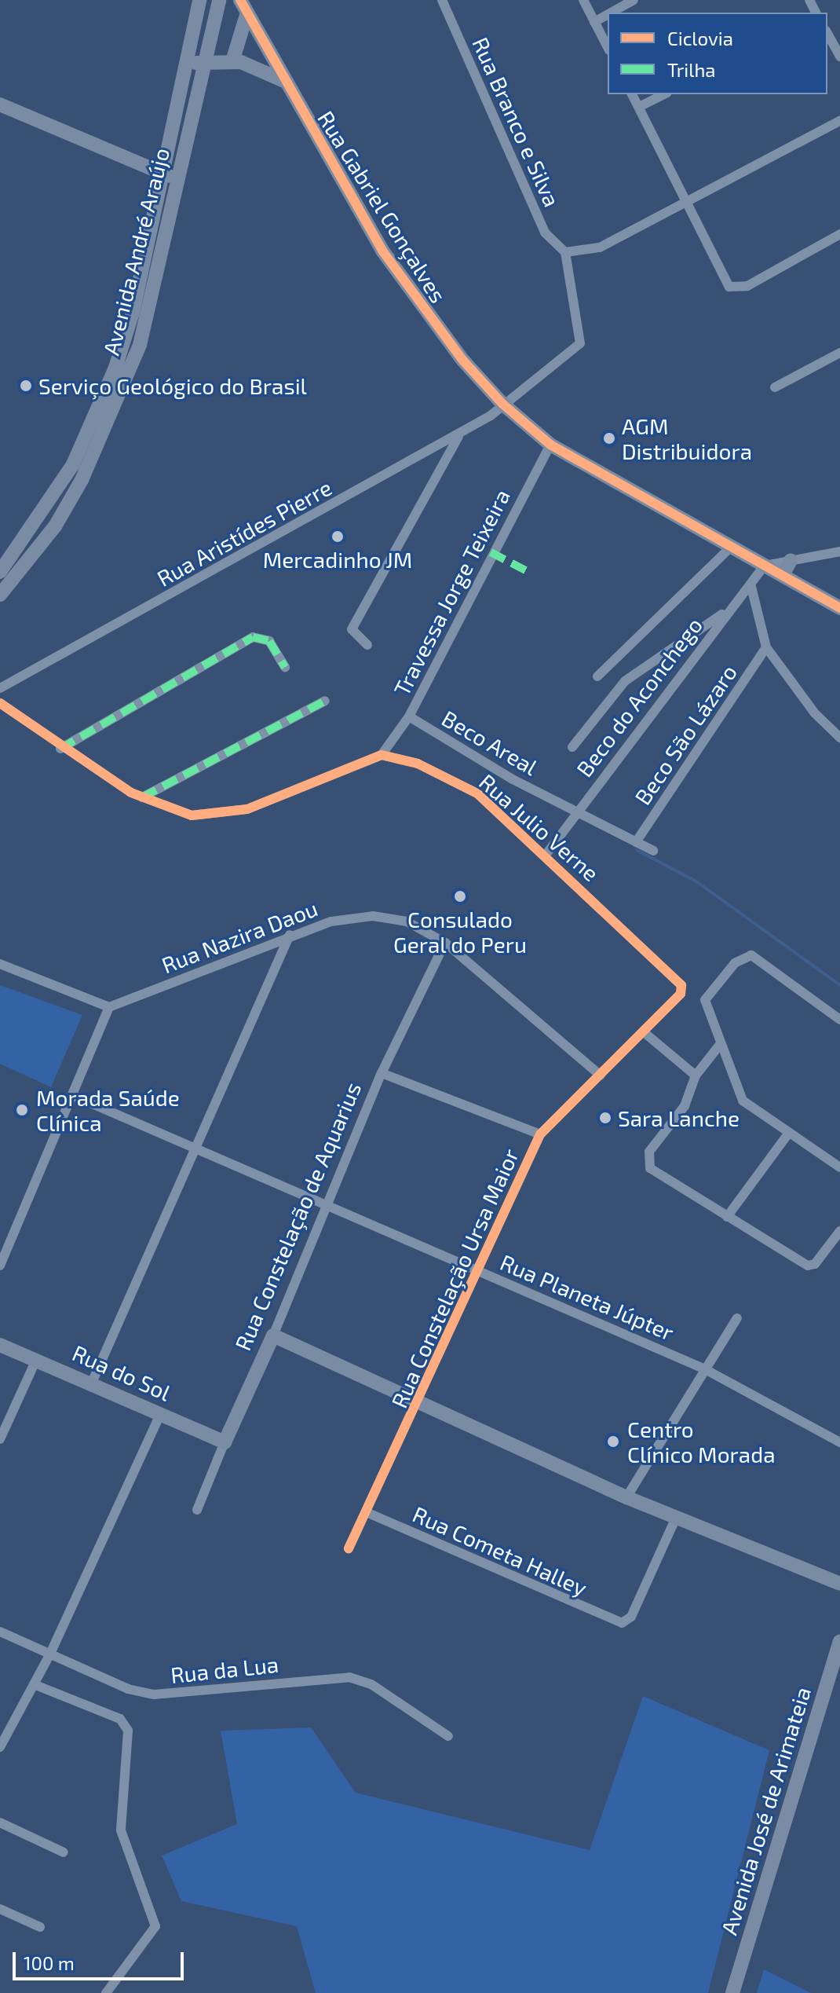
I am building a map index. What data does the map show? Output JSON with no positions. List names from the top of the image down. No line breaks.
{"streets":{"street":["Rua Branco e Silva","Rua Gabriel Gonçalves","Avenida André Araújo","Rua Aristídes Pierre","Travessa Jorge Teixeira","Beco do Aconchego","Beco São Lázaro","Beco Areal","Rua Julio Verne","Rua Nazira Daou","Rua Constelação de Aquarius","Rua Constelação Ursa Maior","Rua Planeta Júpter","Rua do Sol","Rua Cometa Halley","Rua da Lua","Avenida José de Arimateia"]},"crossings":[["Rua Branco e Silva","Rua Aristídes Pierre"],["Rua Gabriel Gonçalves","Rua Aristídes Pierre"],["Rua Gabriel Gonçalves","Travessa Jorge Teixeira"],["Rua Gabriel Gonçalves","Beco do Aconchego"],["Travessa Jorge Teixeira","Beco Areal"],["Travessa Jorge Teixeira","Rua Julio Verne"],["Beco do Aconchego","Beco Areal"],["Beco do Aconchego","Rua Julio Verne"],["Beco São Lázaro","Beco Areal"],["Rua Julio Verne","Rua Constelação Ursa Maior"],["Rua Nazira Daou","Rua Constelação de Aquarius"],["Rua Nazira Daou","Rua Constelação Ursa Maior"],["Rua Constelação de Aquarius","Rua Planeta Júpter"],["Rua Constelação de Aquarius","Rua do Sol"],["Rua Constelação Ursa Maior","Rua Planeta Júpter"],["Rua Constelação Ursa Maior","Rua Cometa Halley"]],"places":["Serviço Geológico do Brasil","AGM Distribuidora","Mercadinho JM","Consulado Geral do Peru","Morada Saúde Clínica","Sara Lanche","Centro Clínico Morada"],"legend":["Ciclovia","Trilha"],"scale_bar":"100 m"}
